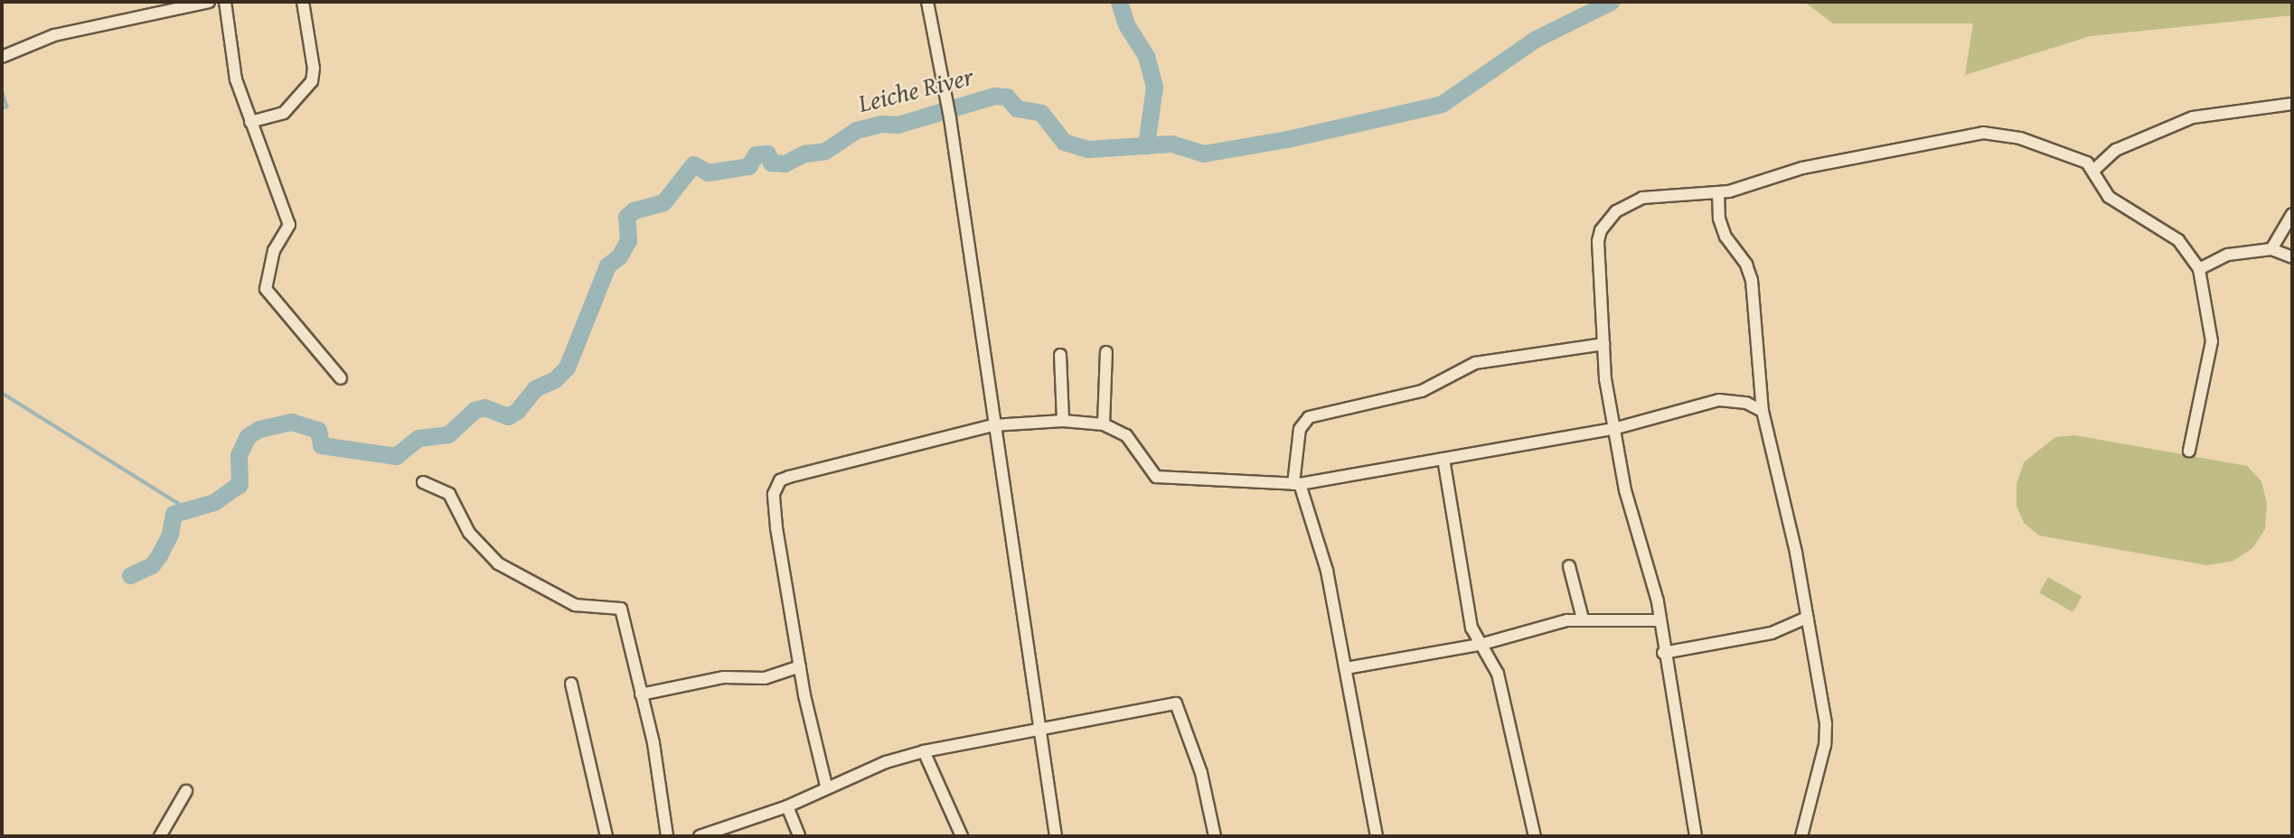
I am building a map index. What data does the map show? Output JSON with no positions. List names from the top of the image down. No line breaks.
{"water":["Leiche River"]}
